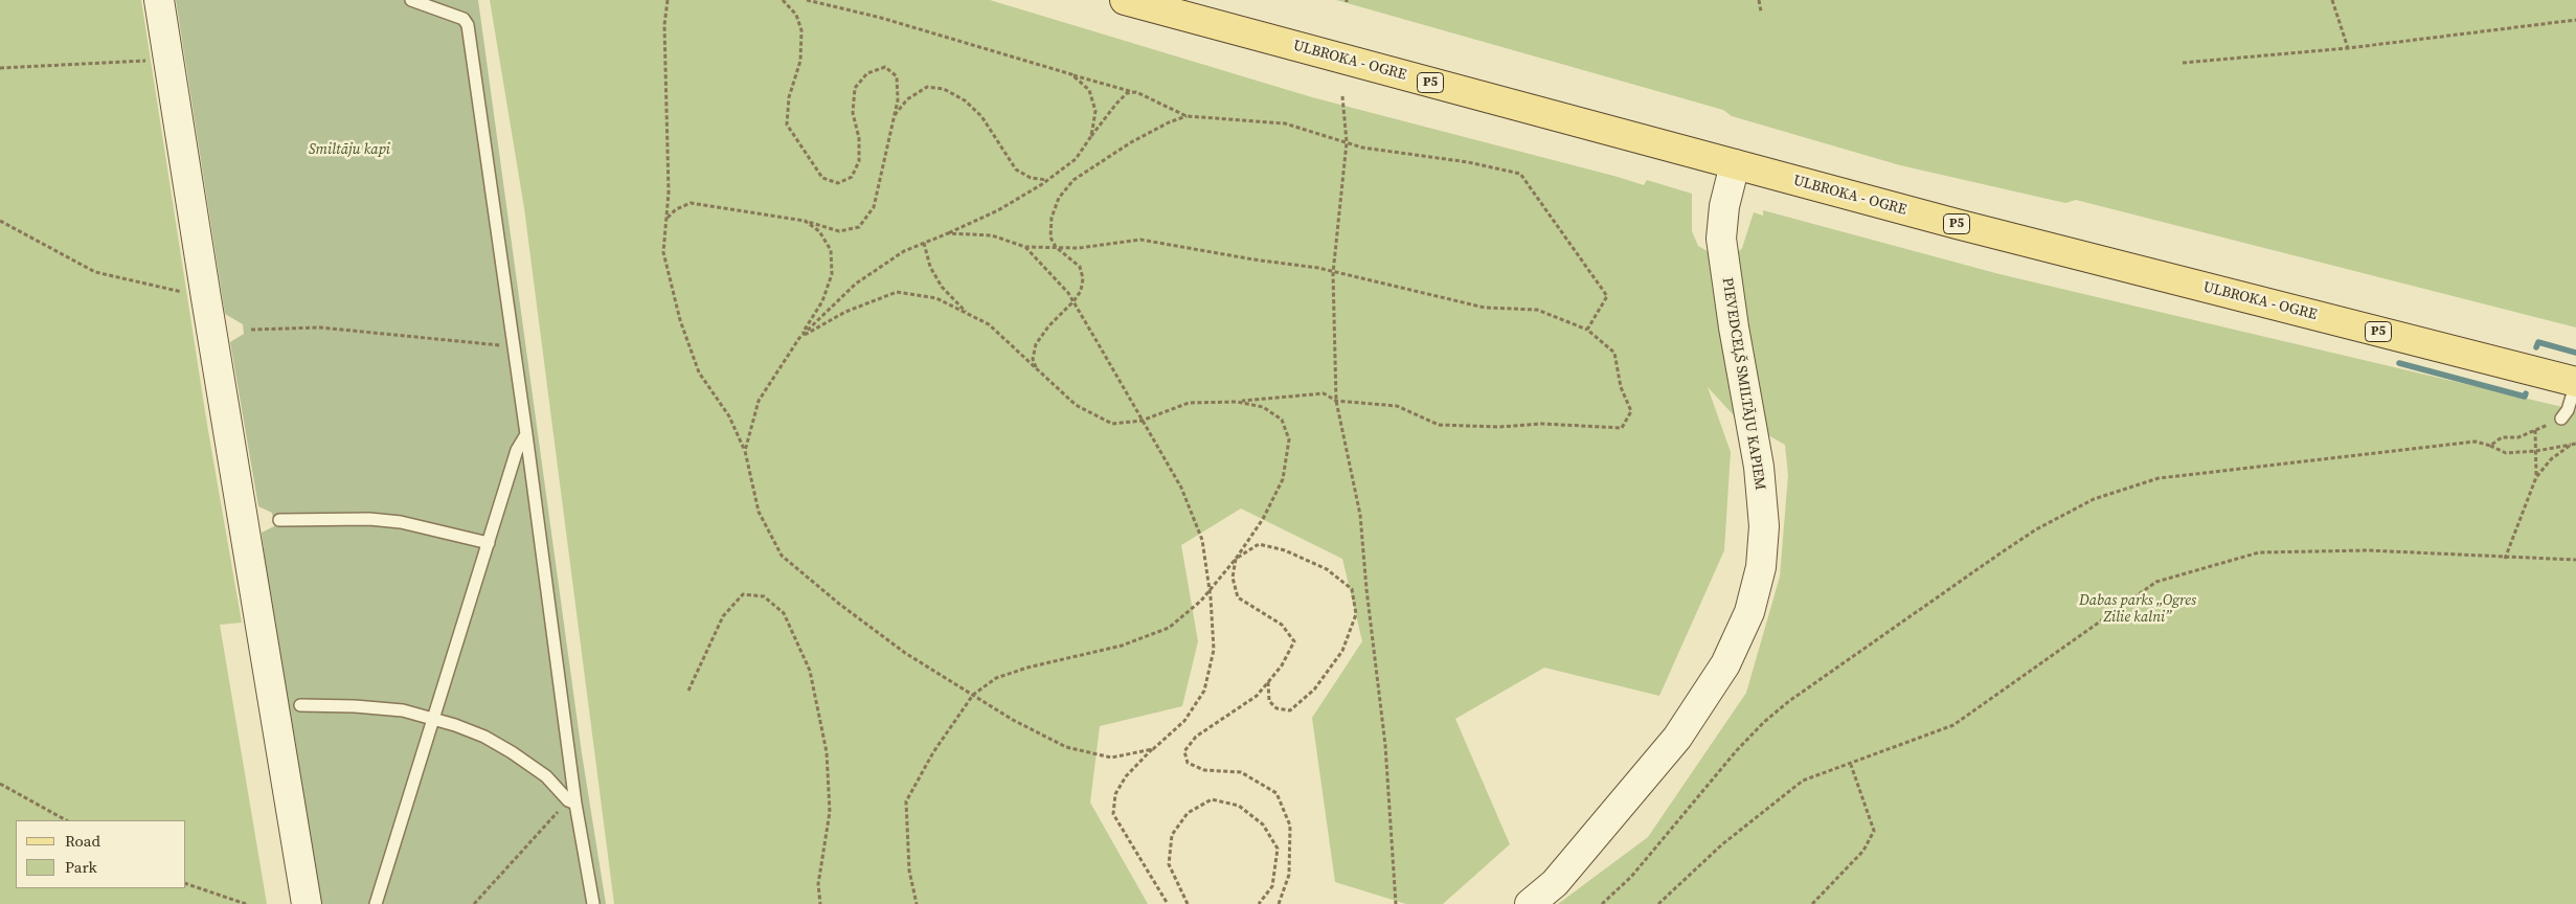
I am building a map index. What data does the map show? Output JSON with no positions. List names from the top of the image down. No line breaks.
{"streets":{"main road":["ULBROKA - OGRE","P5"],"street":["PIEVEDCEĻŠ SMILTĀJU KAPIEM"]},"crossings":[["ULBROKA - OGRE","PIEVEDCEĻŠ SMILTĀJU KAPIEM"]],"parks":["Smiltāju kapi","Dabas parks „Ogres Zilie kalni”"],"legend":["Road","Park"]}
